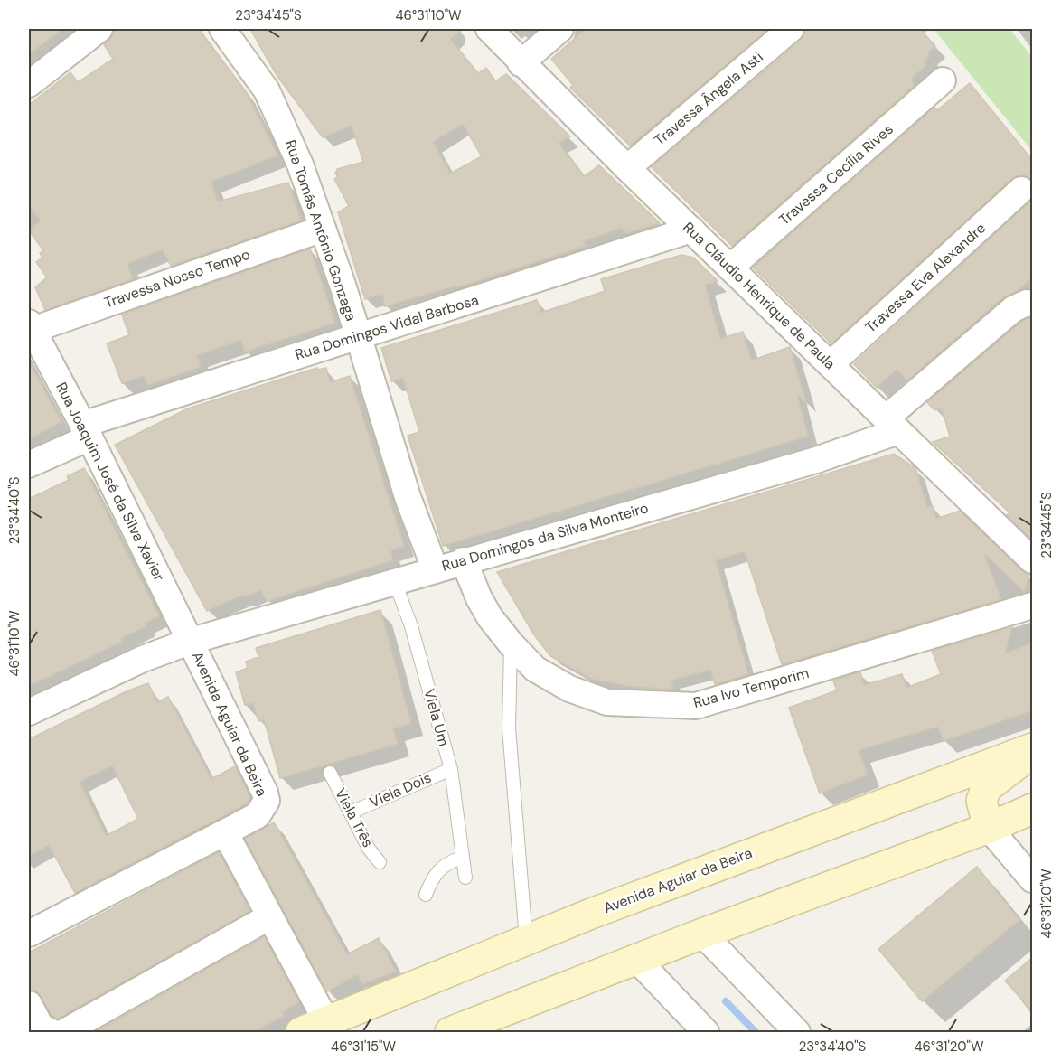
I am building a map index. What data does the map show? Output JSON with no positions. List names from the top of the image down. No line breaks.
{"streets":{"main road":["Avenida Aguiar da Beira"],"street":["Travessa Ângela Asti","Travessa Cecília Rives","Rua Tomás Antônio Gonzaga","Travessa Eva Alexandre","Travessa Nosso Tempo","Rua Cláudio Henrique de Paula","Rua Domingos Vidal Barbosa","Rua Joaquim José da Silva Xavier","Rua Domingos da Silva Monteiro","Rua Ivo Temporim"],"lane":["Viela Um","Viela Dois","Viela Três"]},"crossings":[["Travessa Ângela Asti","Rua Cláudio Henrique de Paula"],["Travessa Cecília Rives","Rua Cláudio Henrique de Paula"],["Rua Tomás Antônio Gonzaga","Travessa Nosso Tempo"],["Rua Tomás Antônio Gonzaga","Rua Domingos Vidal Barbosa"],["Rua Tomás Antônio Gonzaga","Rua Domingos da Silva Monteiro"],["Travessa Eva Alexandre","Rua Cláudio Henrique de Paula"],["Travessa Nosso Tempo","Rua Joaquim José da Silva Xavier"],["Rua Cláudio Henrique de Paula","Rua Domingos Vidal Barbosa"],["Rua Cláudio Henrique de Paula","Rua Domingos da Silva Monteiro"],["Rua Domingos Vidal Barbosa","Rua Joaquim José da Silva Xavier"],["Rua Joaquim José da Silva Xavier","Rua Domingos da Silva Monteiro"],["Rua Joaquim José da Silva Xavier","Avenida Aguiar da Beira"],["Rua Domingos da Silva Monteiro","Rua Ivo Temporim"],["Rua Domingos da Silva Monteiro","Viela Um"],["Rua Domingos da Silva Monteiro","Avenida Aguiar da Beira"],["Viela Um","Viela Dois"],["Viela Dois","Viela Três"]],"coordinates":["23°34'45\"S","46°31'10\"W","23°34'40\"S","46°31'20\"W","46°31'15\"W"]}
